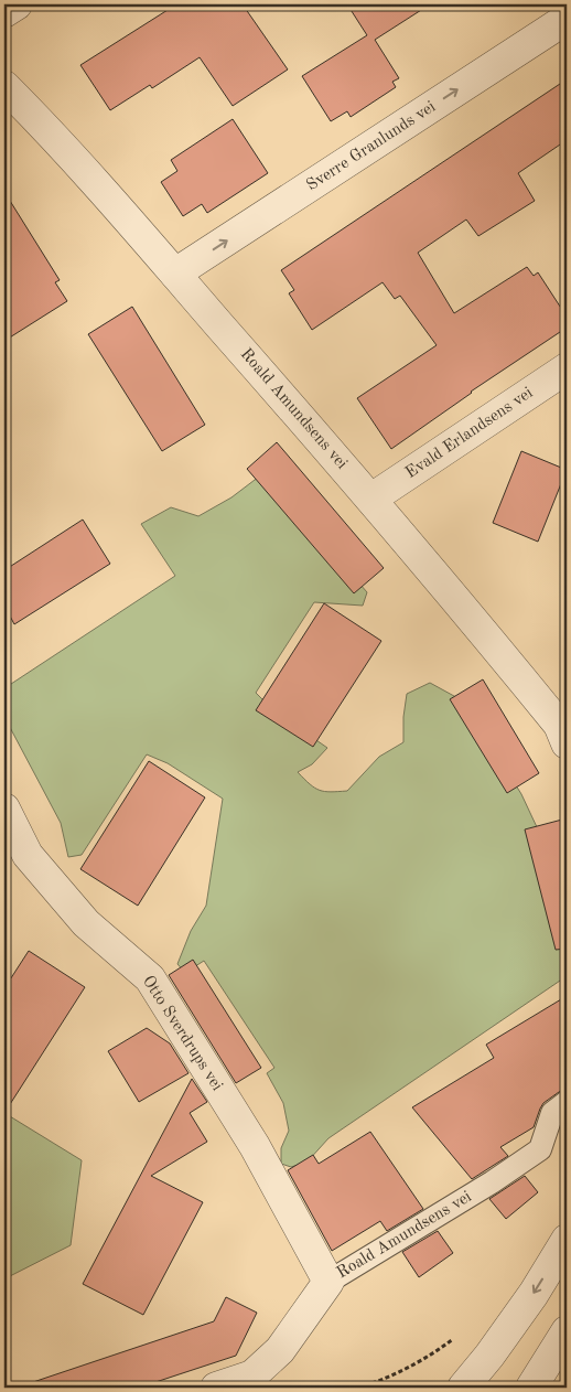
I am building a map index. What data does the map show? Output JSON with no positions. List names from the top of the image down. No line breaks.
{"streets":{"street":["Sverre Granlunds vei","Roald Amundsens vei","Evald Erlandsens vei","Otto Sverdrups vei"]},"crossings":[["Sverre Granlunds vei","Roald Amundsens vei"],["Roald Amundsens vei","Evald Erlandsens vei"],["Roald Amundsens vei","Otto Sverdrups vei"]],"one_way":["Sverre Granlunds vei"]}
